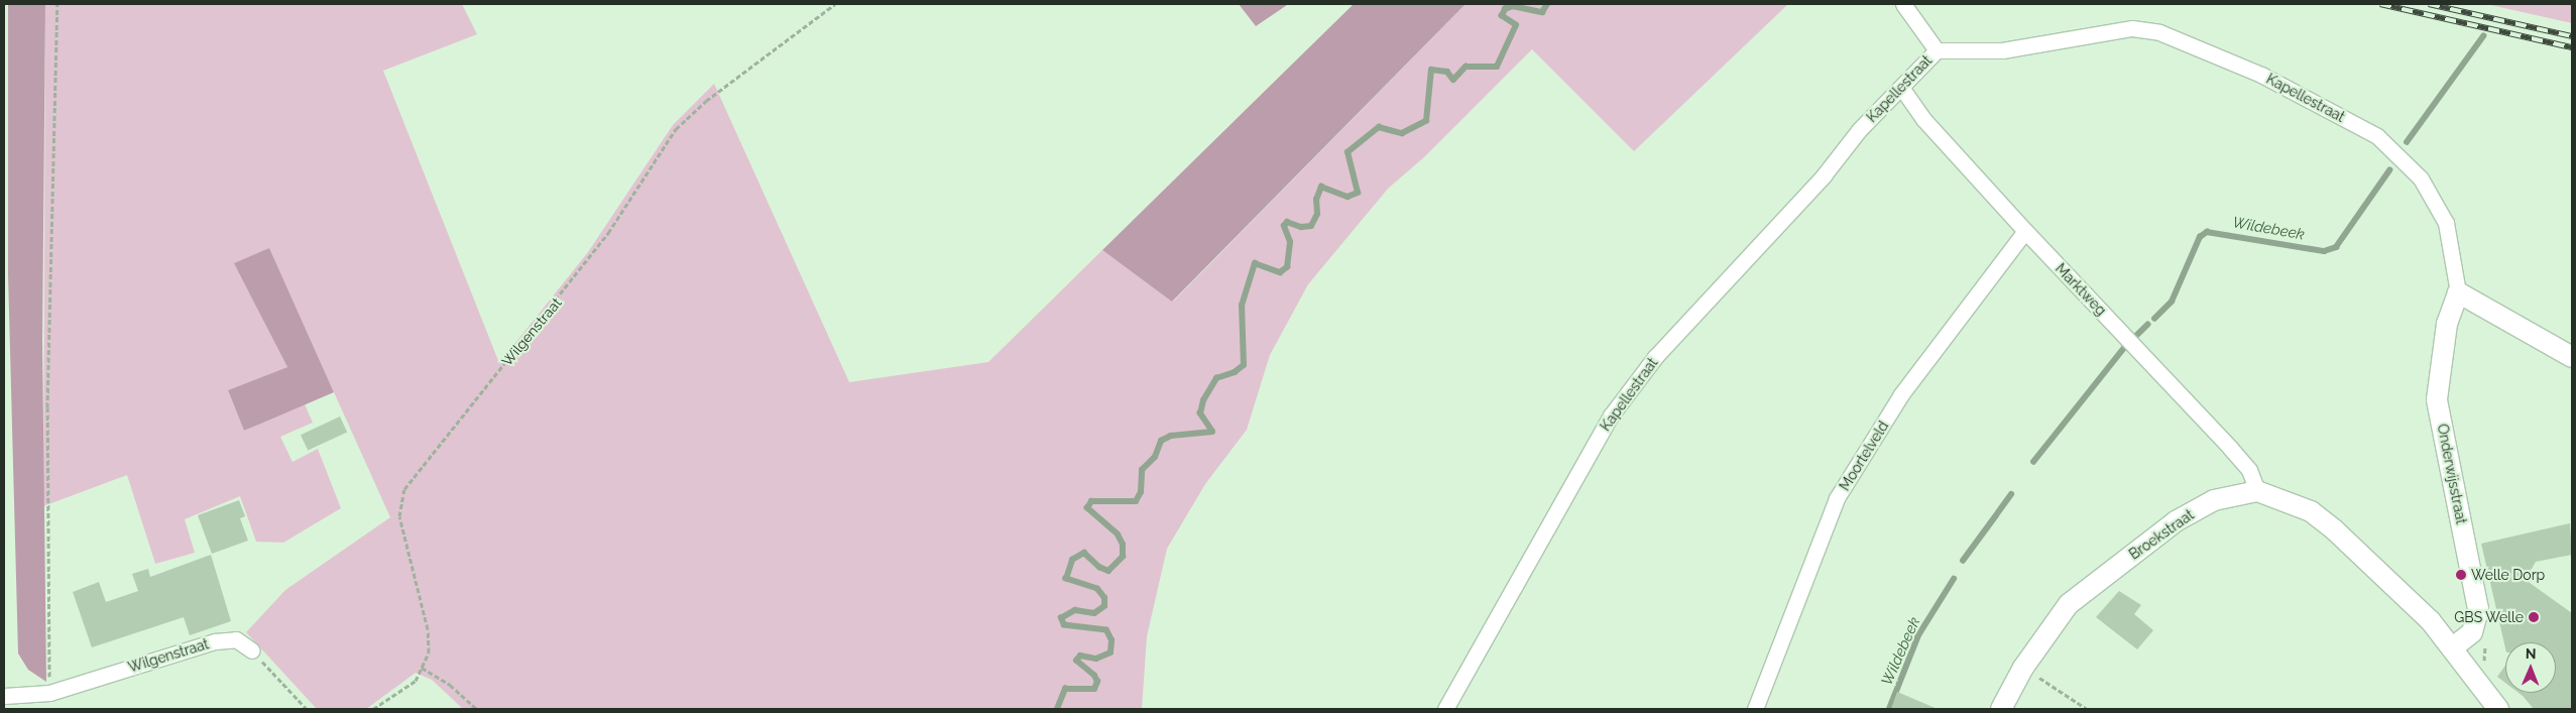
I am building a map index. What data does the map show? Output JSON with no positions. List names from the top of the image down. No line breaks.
{"streets":{"street":["Kapellestraat","Marktweg","Wilgenstraat","Moortelveld","Onderwijsstraat","Broekstraat"]},"crossings":[["Kapellestraat","Marktweg"],["Kapellestraat","Onderwijsstraat"],["Marktweg","Moortelveld"],["Marktweg","Broekstraat"]],"water":["Wildebeek"],"places":["Welle Dorp","GBS Welle"],"north":"top"}
